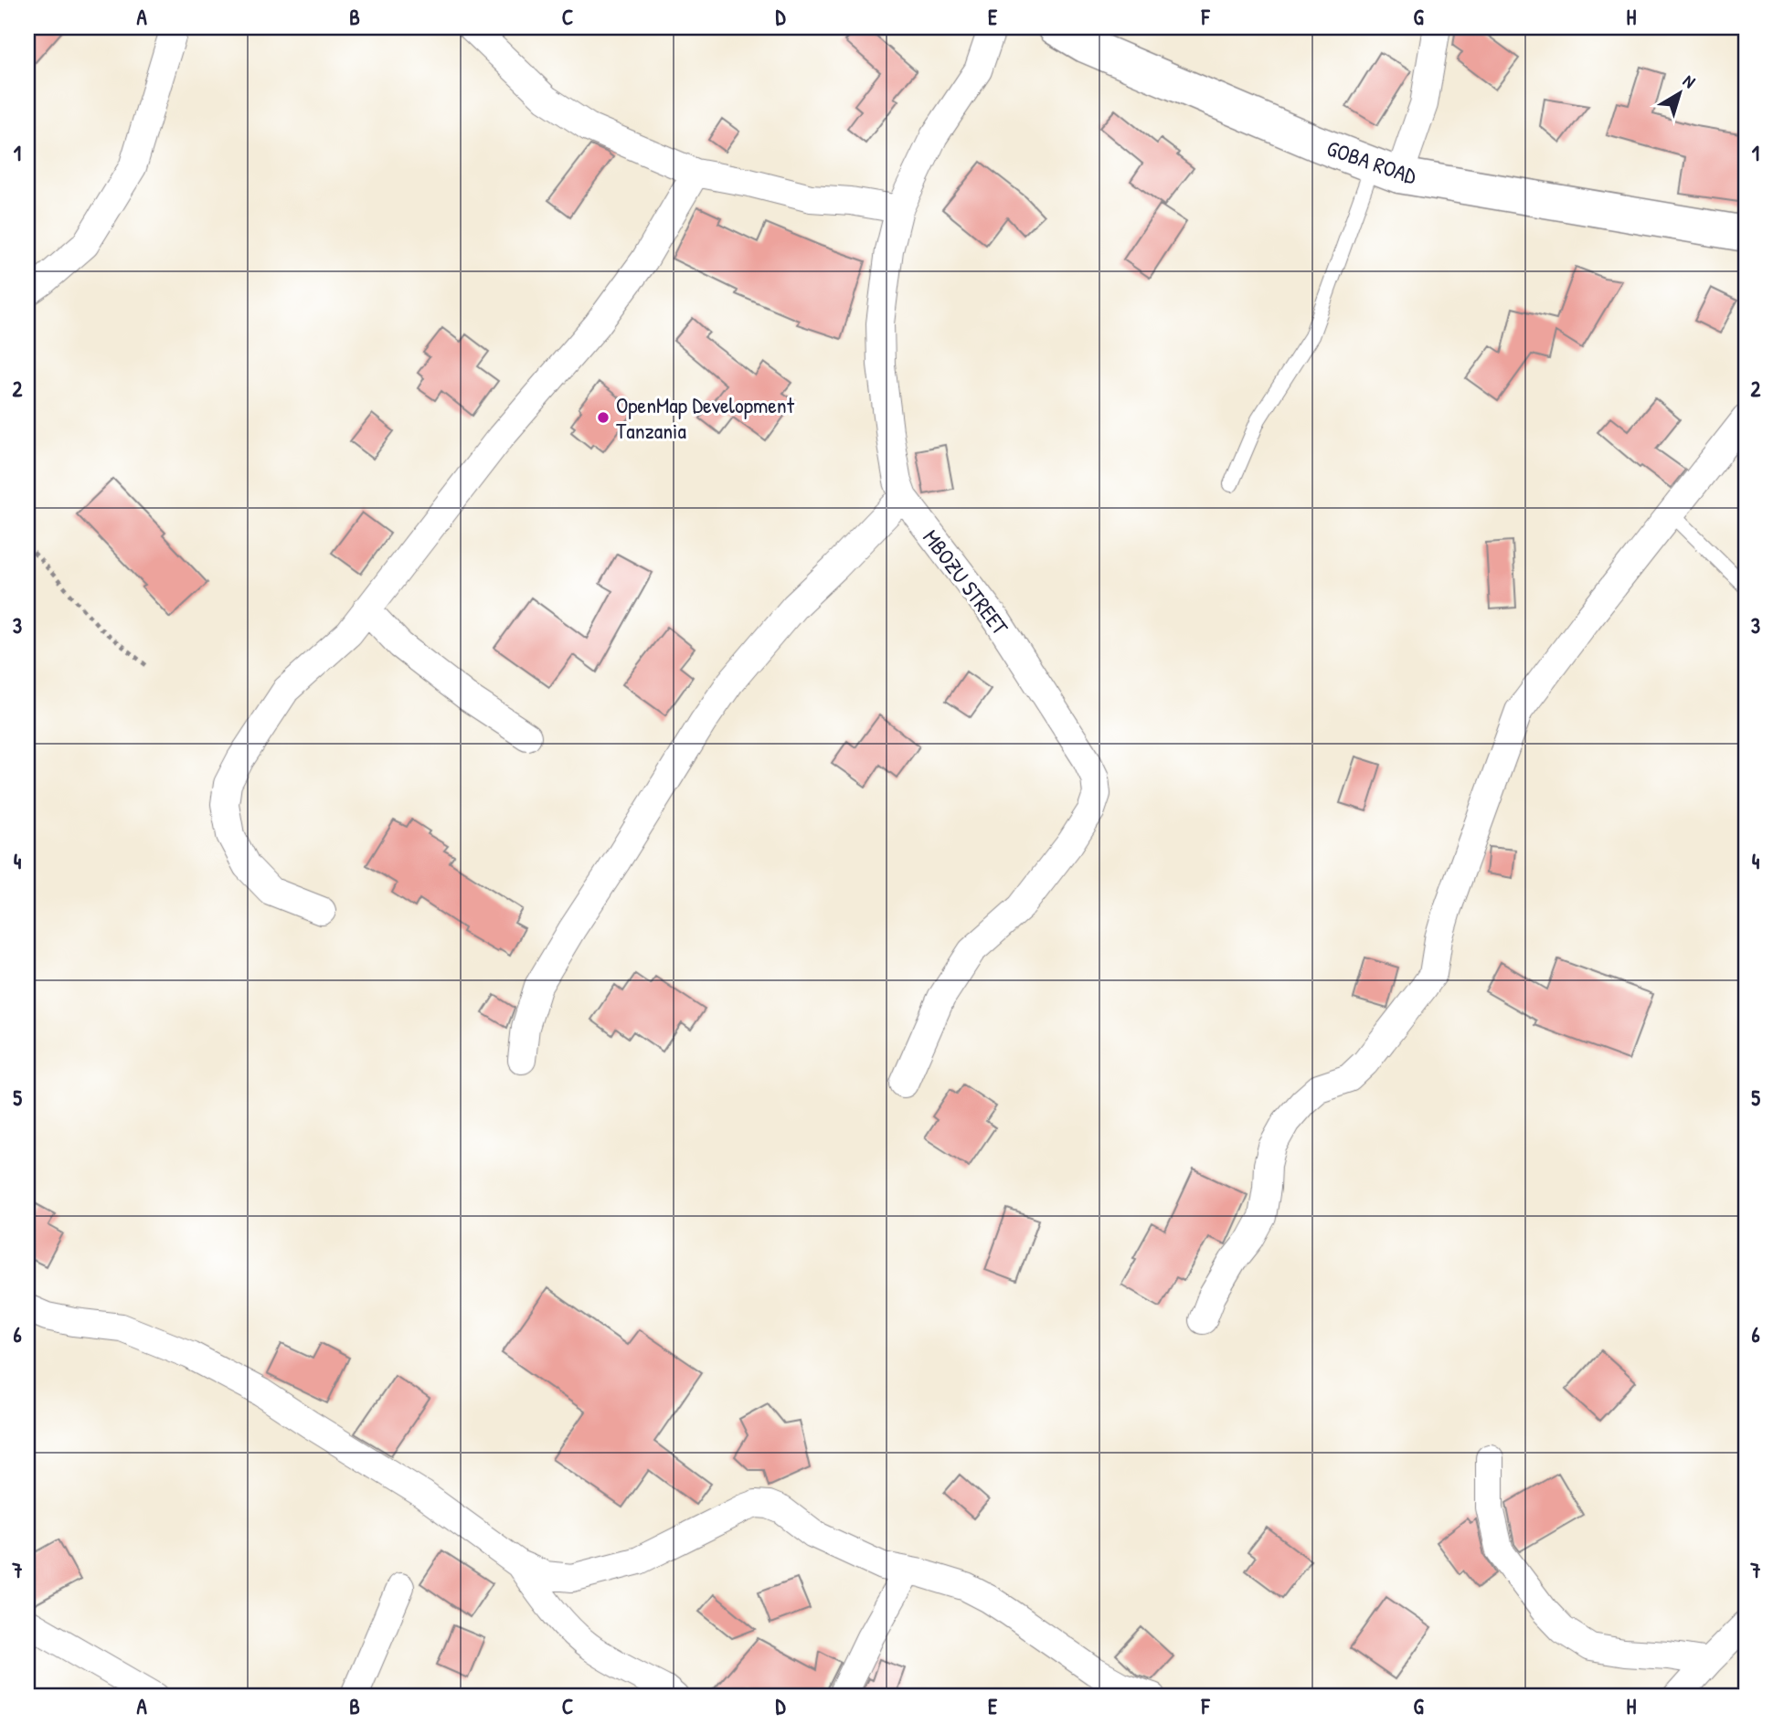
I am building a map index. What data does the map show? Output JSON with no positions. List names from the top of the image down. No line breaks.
{"streets":{"street":["GOBA ROAD","MBOZU STREET"]},"places":["OpenMap Development Tanzania"],"north":"top right","grid":{"columns":["A","B","C","D","E","F","G","H"],"rows":["1","2","3","4","5","6","7"]}}
